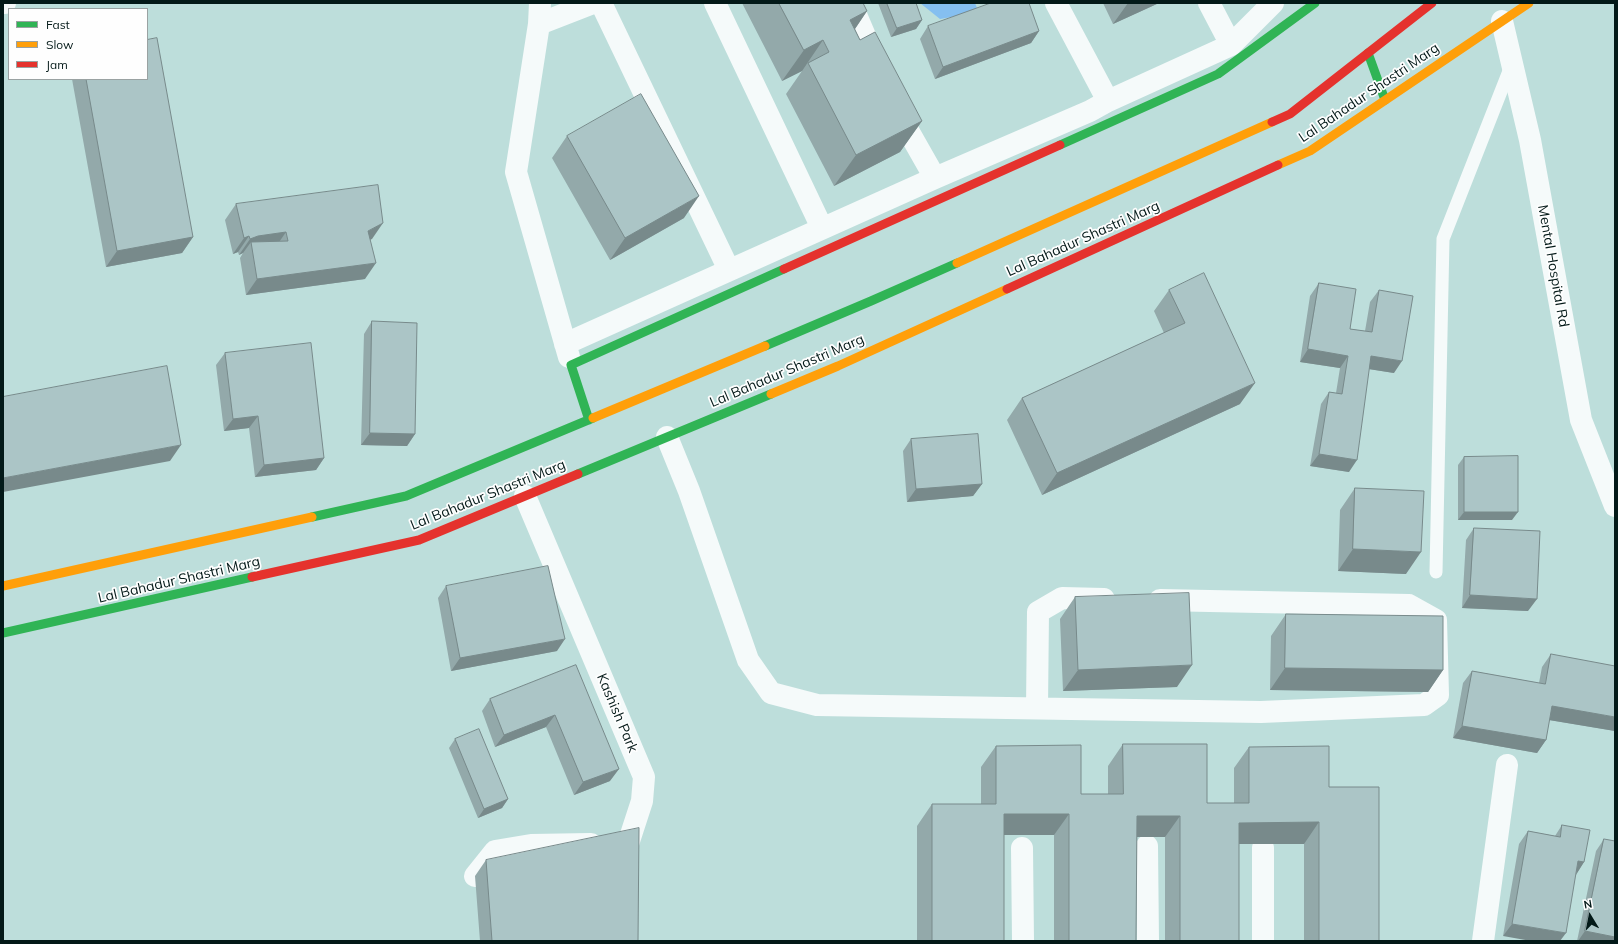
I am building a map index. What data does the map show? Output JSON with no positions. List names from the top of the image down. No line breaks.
{"streets":{"main road":["Lal Bahadur Shastri Marg"],"street":["Mental Hospital Rd","Kashish Park"]},"crossings":[["Lal Bahadur Shastri Marg","Mental Hospital Rd"],["Lal Bahadur Shastri Marg","Kashish Park"]],"legend":["Fast","Slow","Jam"],"north":"top"}
